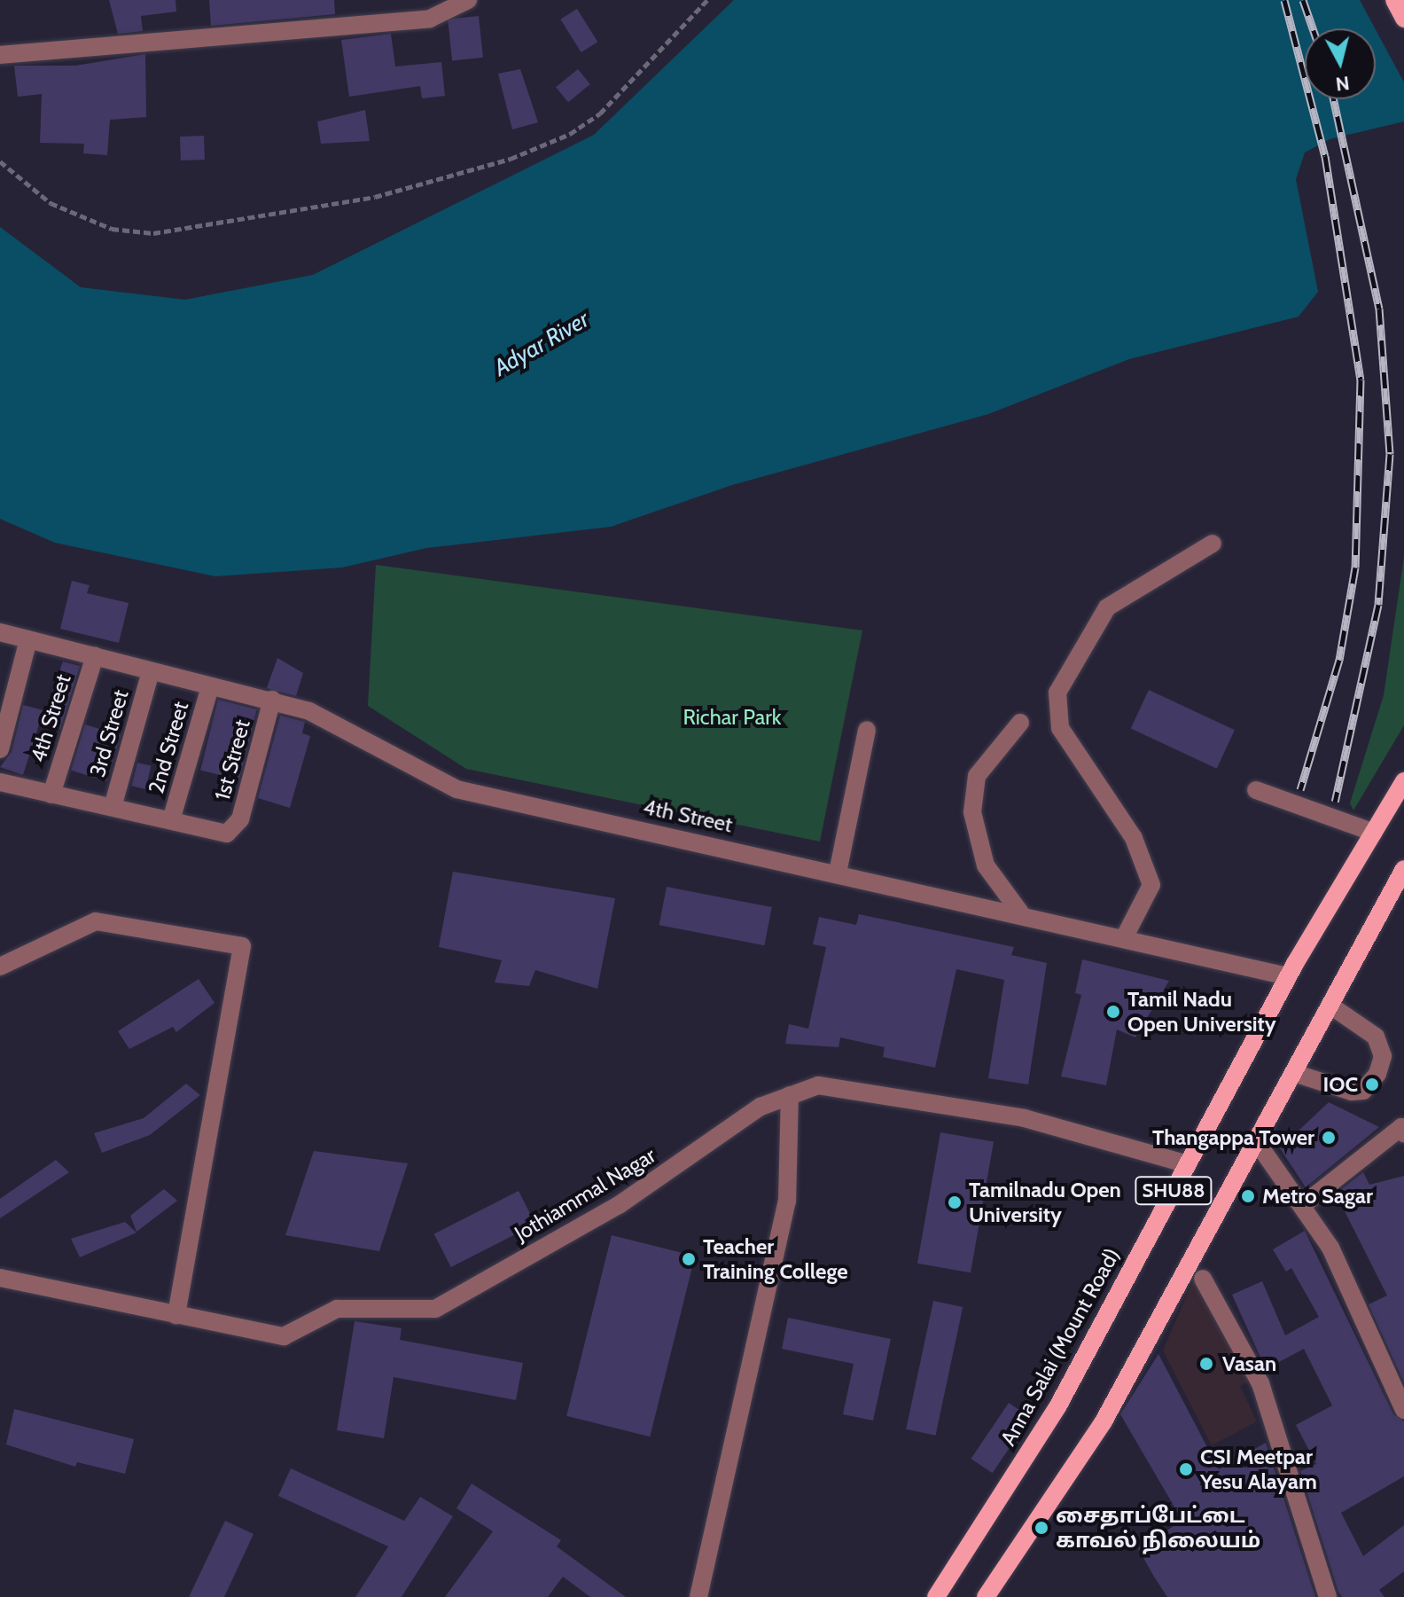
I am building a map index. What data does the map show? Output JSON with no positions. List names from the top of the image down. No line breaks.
{"streets":{"main road":["SHU88","Anna Salai (Mount Road)"],"street":["4th Street","3rd Street","2nd Street","1st Street","Jothiammal Nagar"]},"crossings":[["4th Street","3rd Street"],["4th Street","2nd Street"],["4th Street","1st Street"],["4th Street","Anna Salai (Mount Road)"],["2nd Street","1st Street"],["Jothiammal Nagar","Anna Salai (Mount Road)"]],"water":["Adyar River"],"parks":["Richar Park"],"places":["Tamil Nadu Open University","IOC","Thangappa Tower","Metro Sagar","Tamilnadu Open University","Teacher Training College","Vasan","CSI Meetpar Yesu Alayam","சைதாப்பேட்டை காவல் நிலையம்"],"north":"bottom"}
